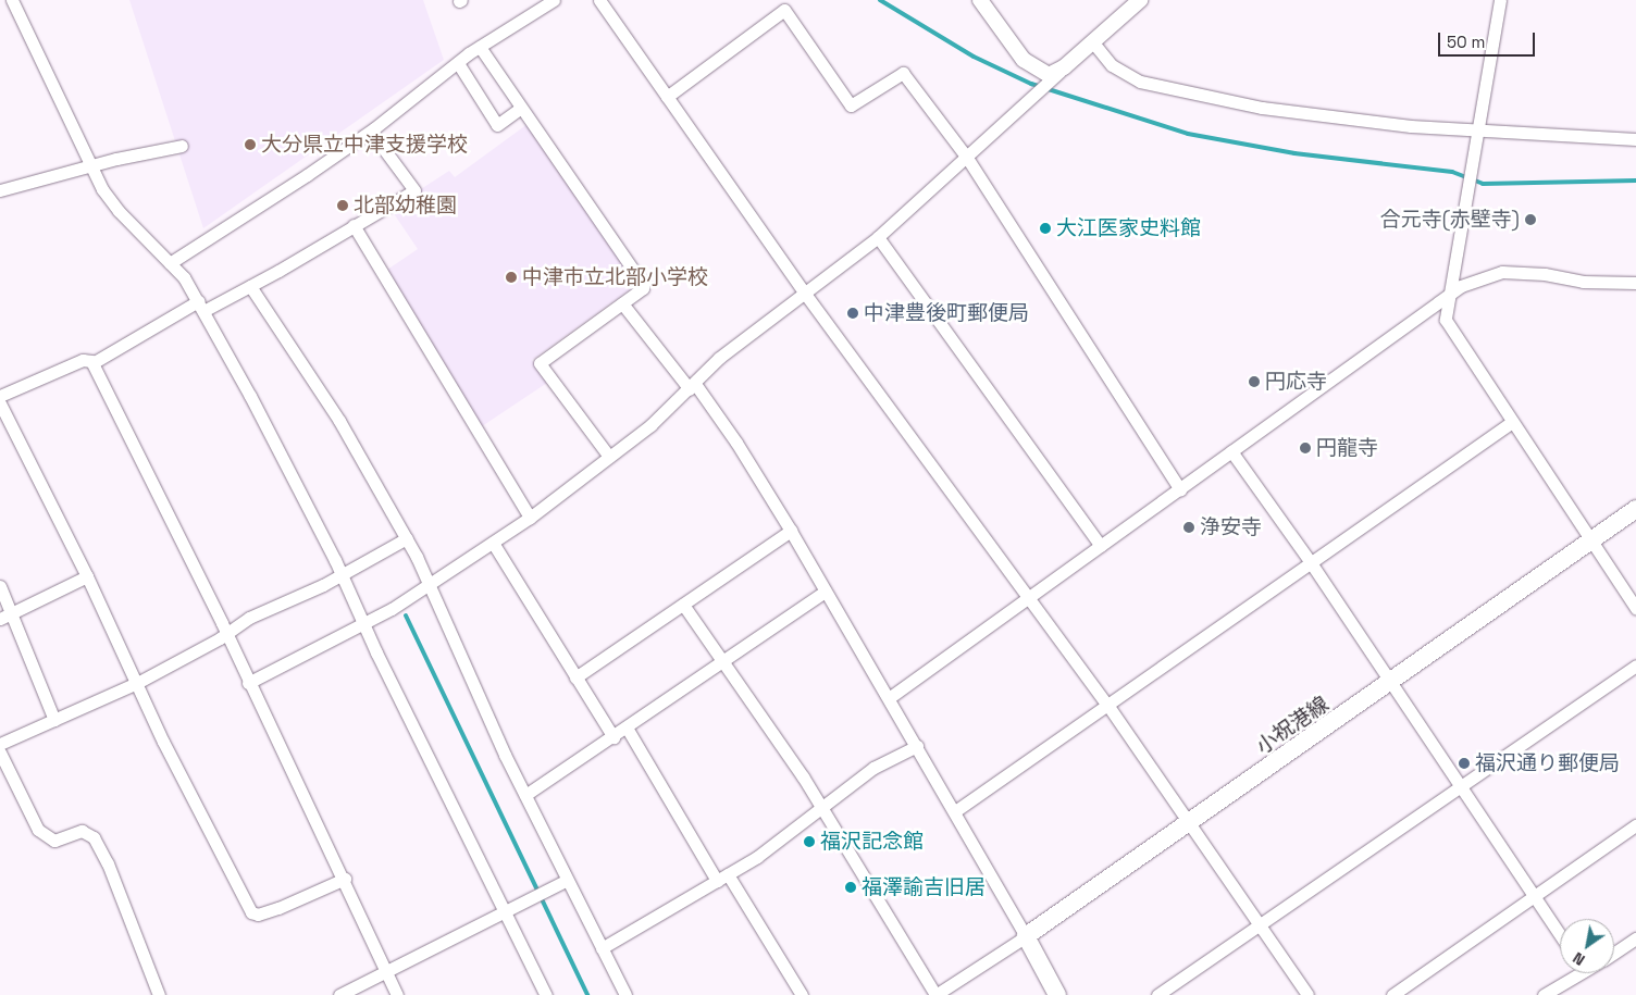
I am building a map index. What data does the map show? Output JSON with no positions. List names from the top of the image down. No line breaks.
{"streets":{"main road":["小祝港線"]},"places":["大分県立中津支援学校","北部幼稚園","合元寺(赤壁寺)","大江医家史料館","中津市立北部小学校","中津豊後町郵便局","円応寺","円龍寺","浄安寺","福沢通り郵便局","福沢記念館","福澤諭吉旧居"],"scale_bar":"50 m","north":"bottom left"}
